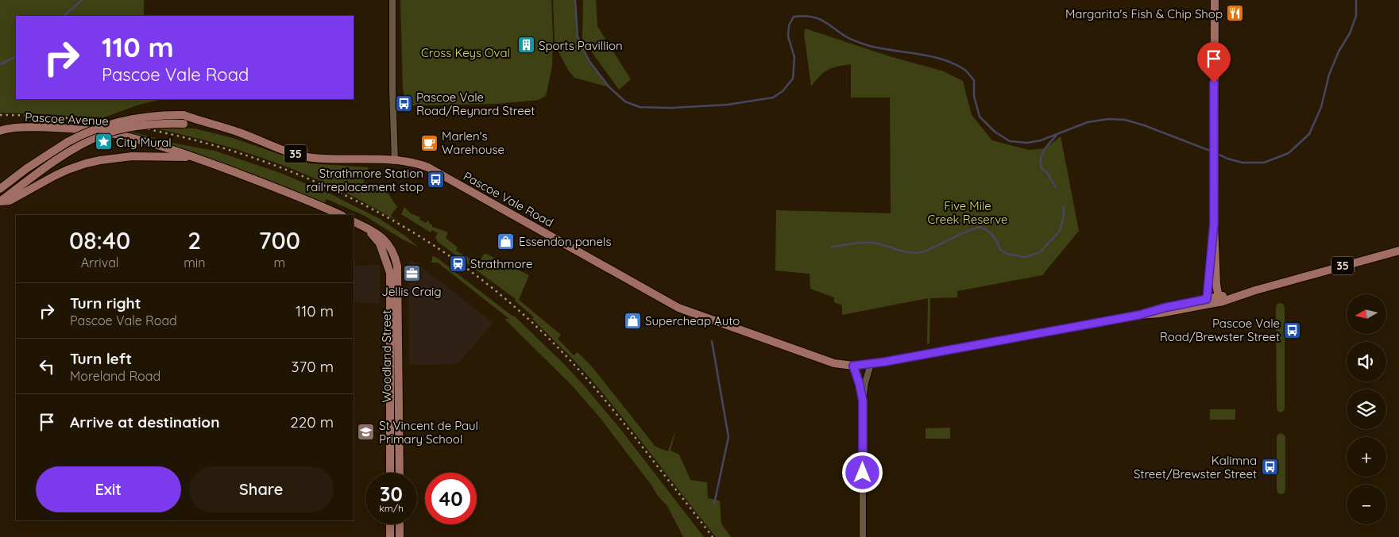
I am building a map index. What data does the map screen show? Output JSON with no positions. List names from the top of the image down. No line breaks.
{"streets":{"main road":["Pascoe Avenue","35","Pascoe Vale Road","Woodland Street"]},"crossings":[["Pascoe Avenue","Pascoe Vale Road"]],"parks":["Cross Keys Oval","Five Mile Creek Reserve"],"places":{"restaurant":["Margarita's Fish & Chip Shop"],"building":["Sports Pavillion"],"bus stop":["Pascoe Vale Road/Reynard Street","Strathmore Station rail replacement stop","Pascoe Vale Road/Brewster Street","Kalimna Street/Brewster Street"],"place":["City Mural"],"cafe":["Marlen's Warehouse"],"shop":["Essendon panels","Supercheap Auto"],"station":["Strathmore"],"office":["Jellis Craig"],"school or university":["St Vincent de Paul Primary School"]},"north":"left","page":{"turn":["110 m","Pascoe Vale Road"],"eta":["08:40","Arrival","2","min","700","m"],"list":[{"name":"Turn right","note":"Pascoe Vale Road","value":"110 m"},{"name":"Turn left","note":"Moreland Road","value":"370 m"},{"name":"Arrive at destination","value":"220 m"}],"map_buttons":["+","−"],"buttons":["Exit","Share"],"speed":"30 km/h","limit":"40"}}
